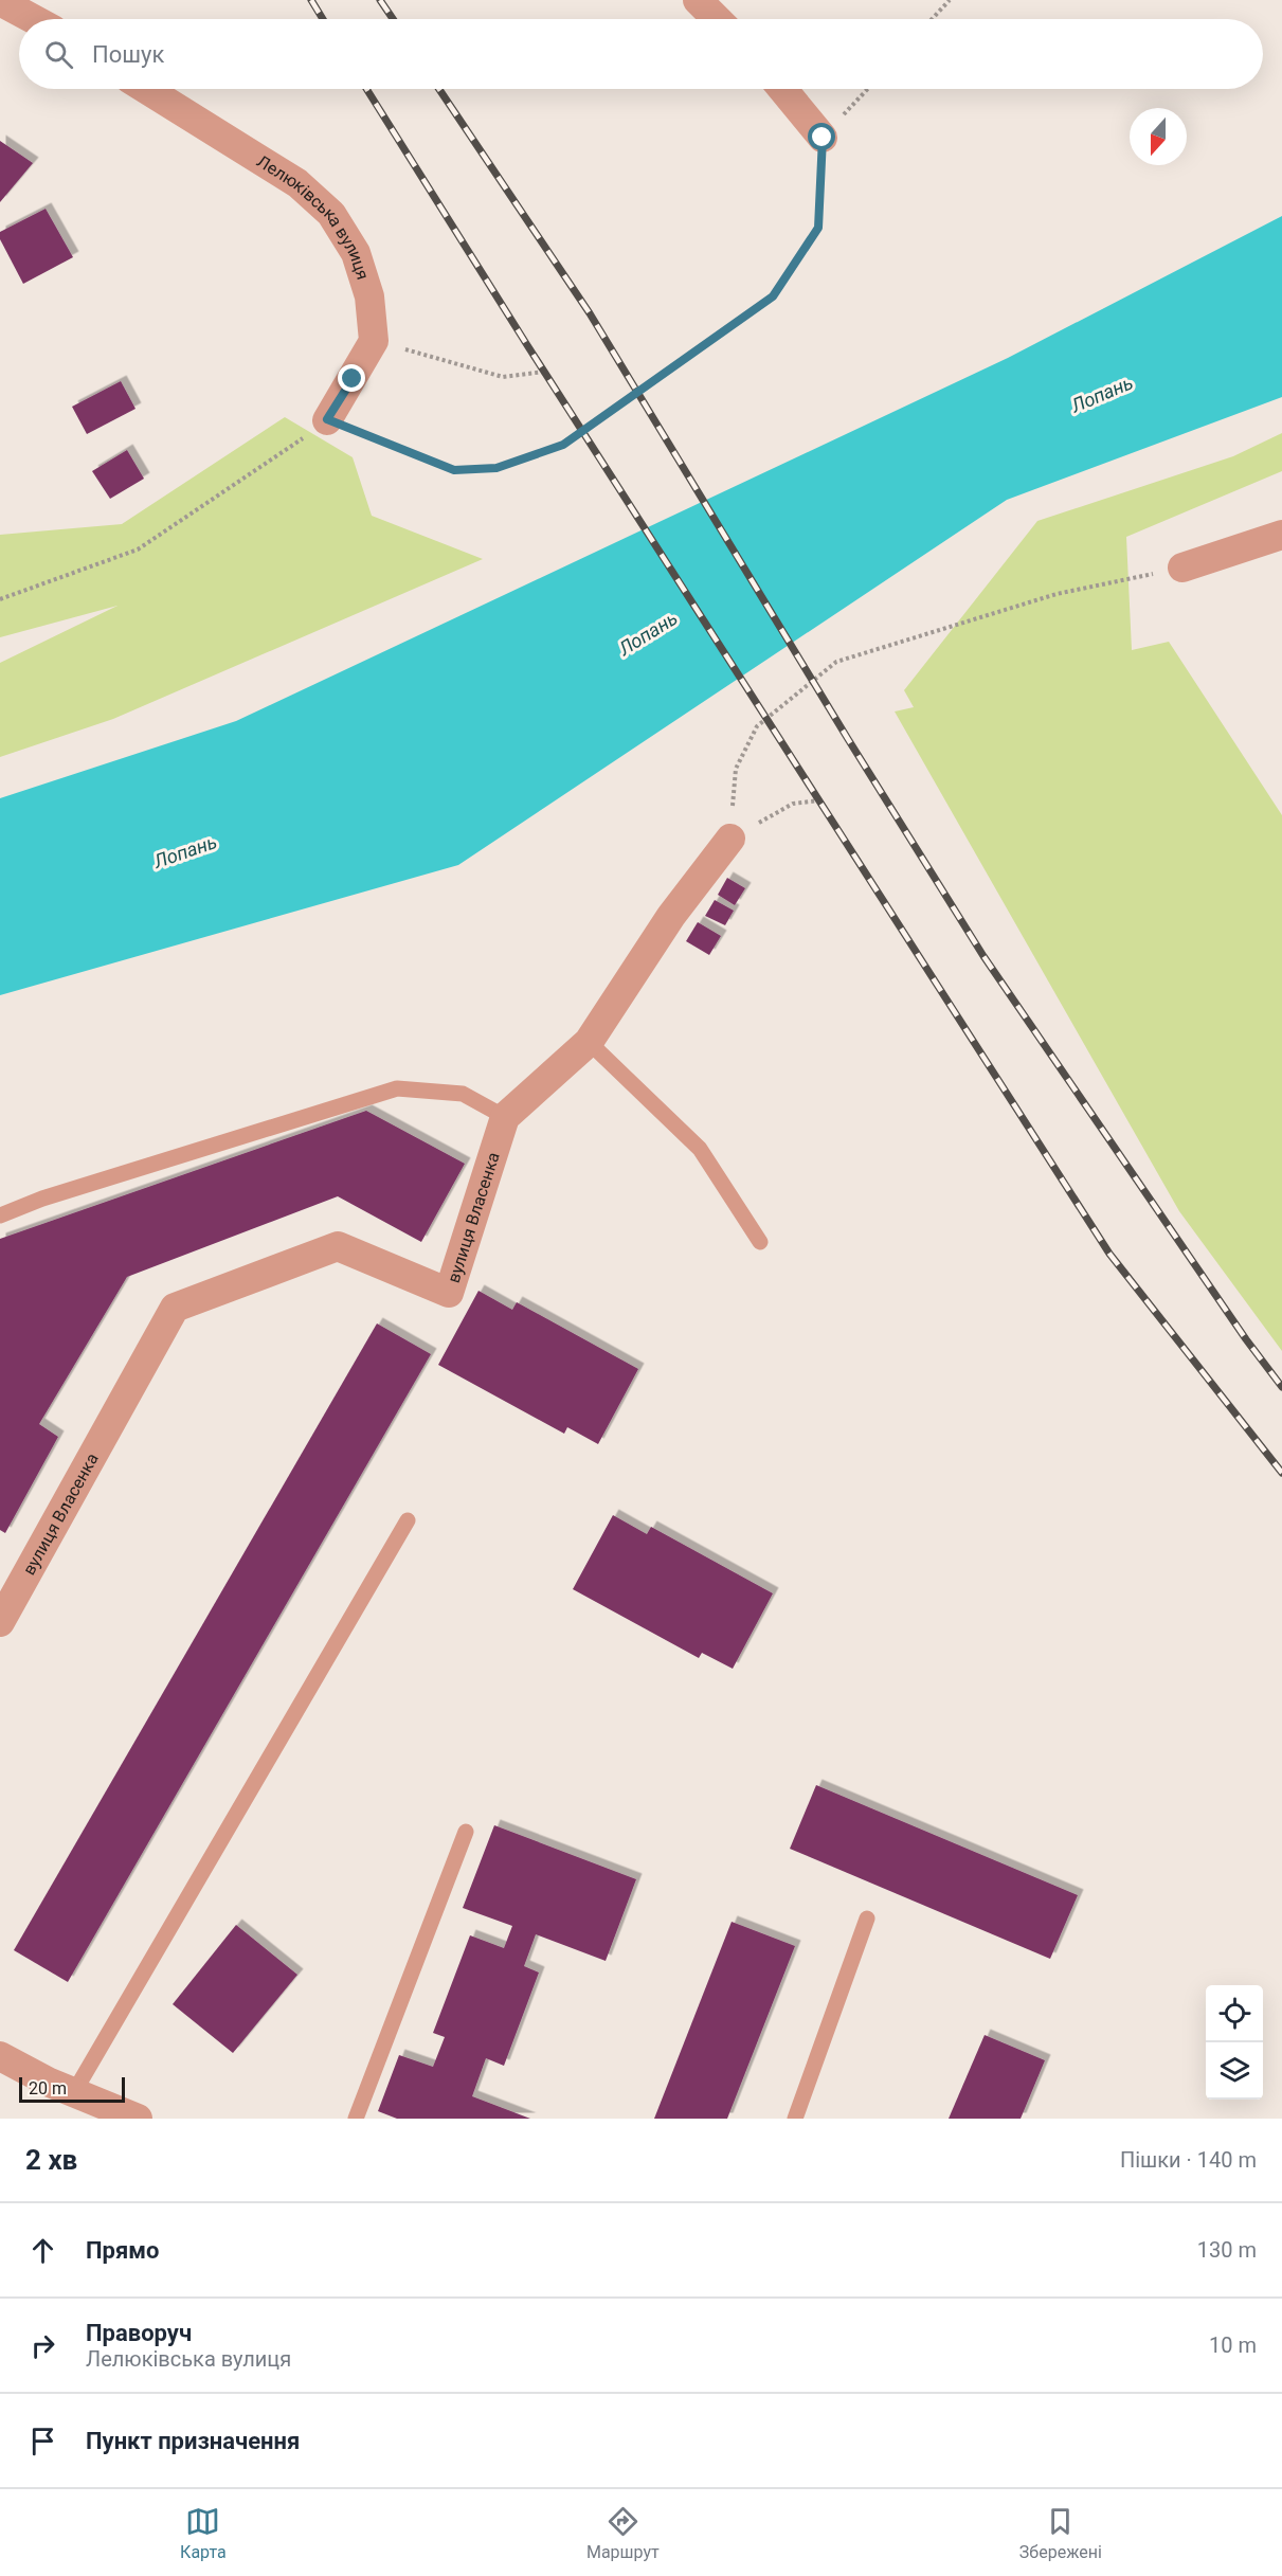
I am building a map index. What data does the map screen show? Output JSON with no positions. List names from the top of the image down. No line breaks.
{"streets":{"street":["Лелюківська вулиця","вулиця Власенка"]},"water":["Лопань"],"scale_bar":"20 m","north":"bottom","page":{"search":"Пошук","scale":"20 m","heading":["2 хв","Пішки · 140 m"],"list":[["Прямо","130 m"],["Праворуч","Лелюківська вулиця","10 m"],"Пункт призначення"],"nav":["Карта","Маршрут","Збережені"]}}
